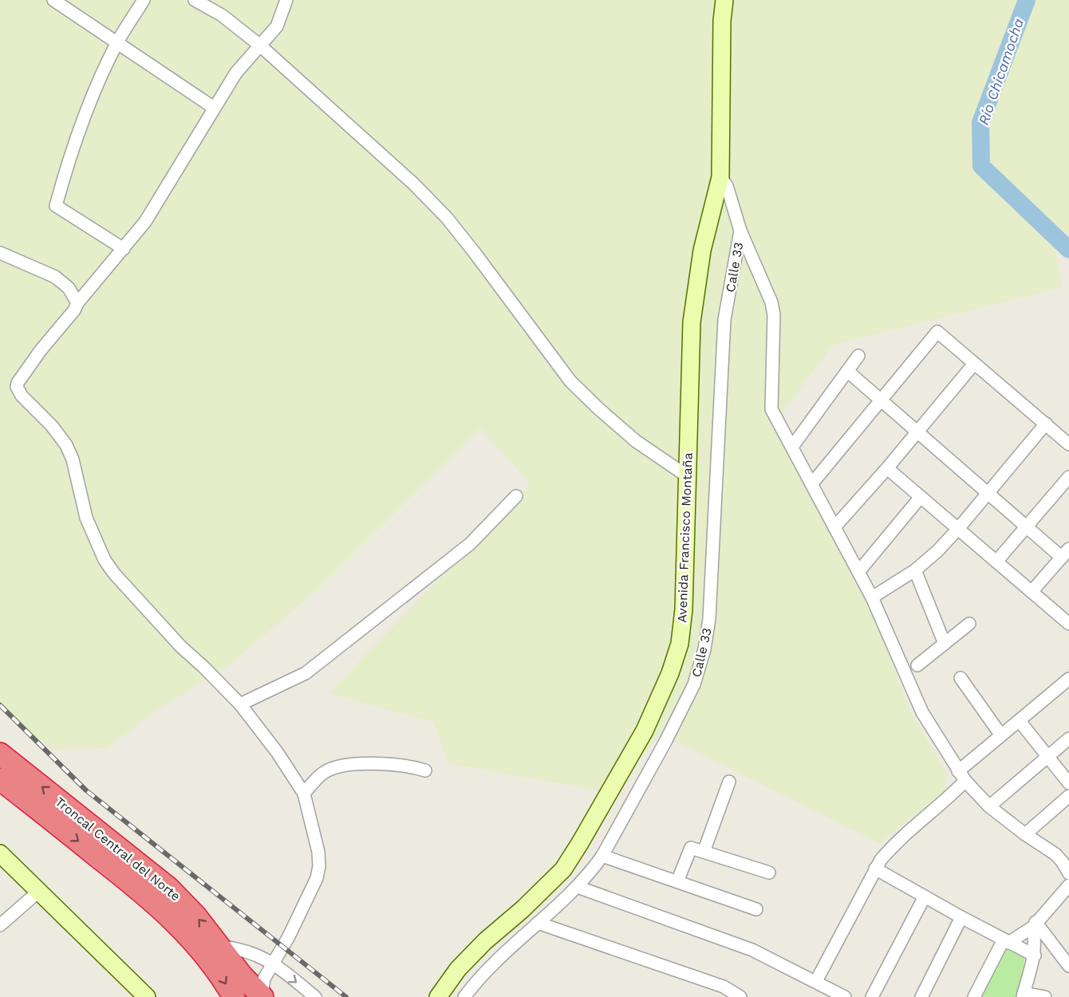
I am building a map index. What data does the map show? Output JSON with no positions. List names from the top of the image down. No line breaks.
{"streets":{"highway":["Troncal Central del Norte"],"main road":["Avenida Francisco Montaña"],"street":["Calle 33"]},"water":["Río Chicamocha"]}
